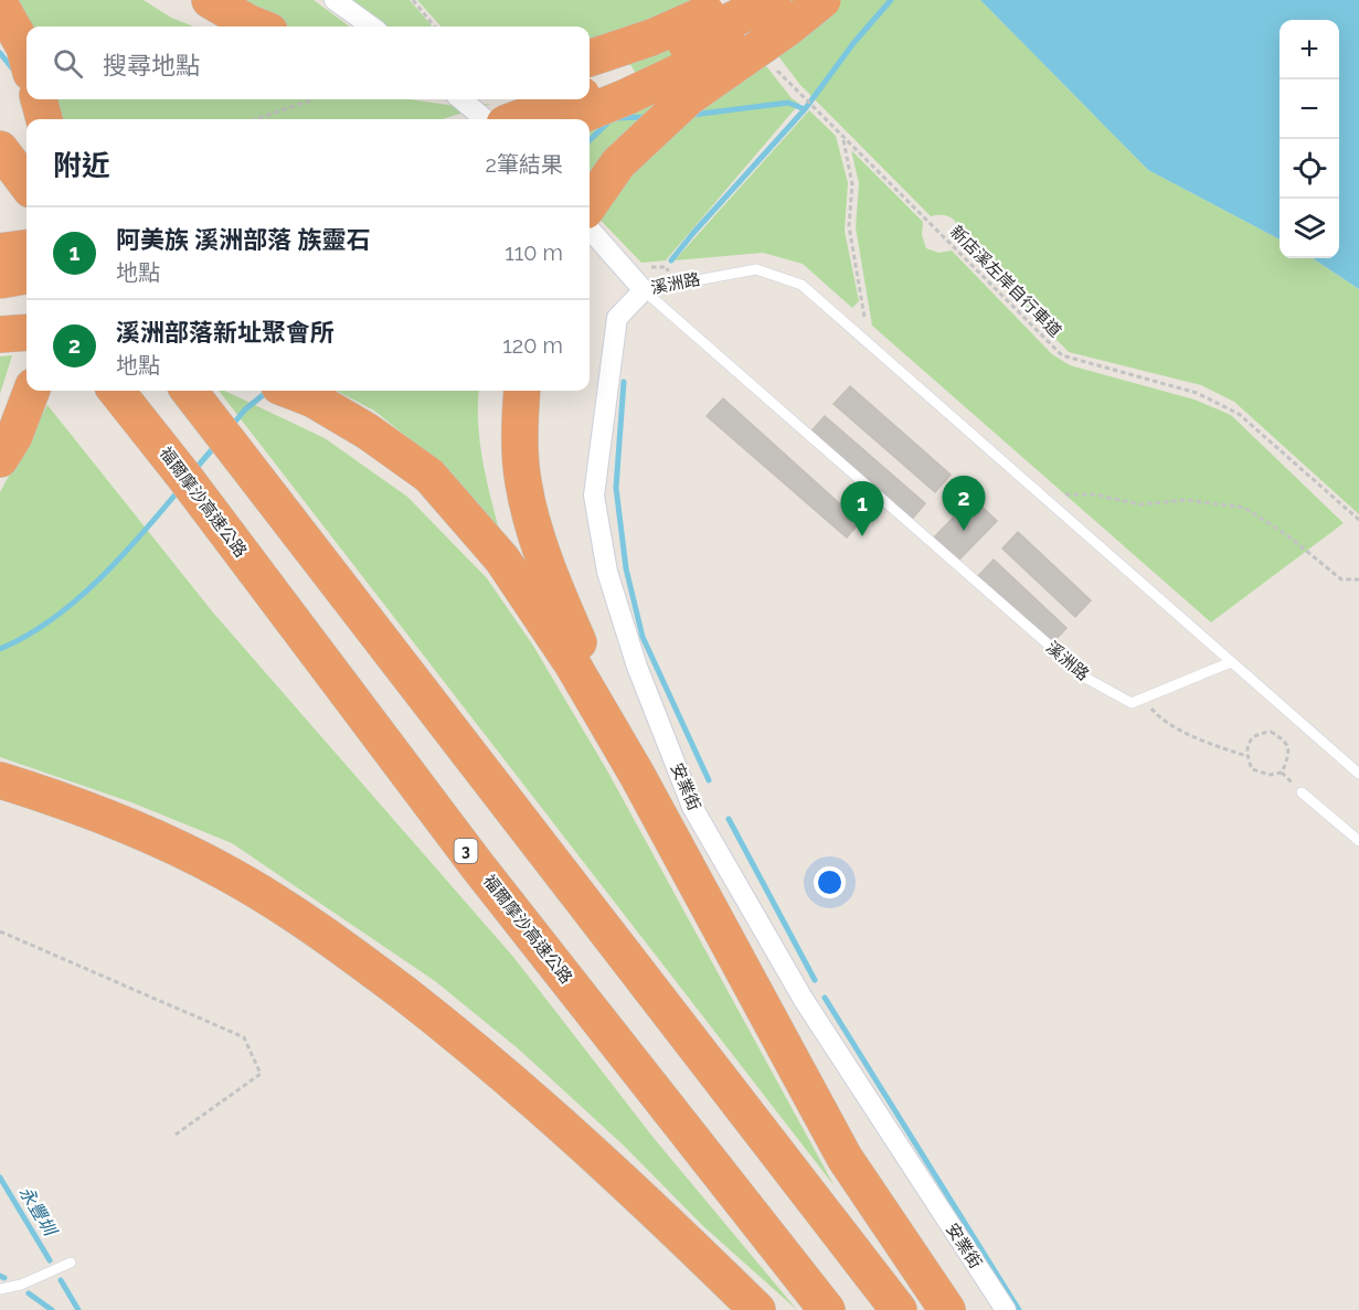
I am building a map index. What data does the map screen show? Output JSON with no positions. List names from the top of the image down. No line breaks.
{"streets":{"highway":["福爾摩沙高速公路","3"],"street":["安業街"],"lane":["溪洲路"],"path":["新店溪左岸自行車道"]},"crossings":[["溪洲路","安業街"]],"water":["永豐圳"],"page":{"map_buttons":["+","−"],"search":"搜尋地點","heading":["附近","2筆結果"],"list":[{"mark":"1","name":"阿美族 溪洲部落 族靈石","note":"地點","value":"110 m"},{"mark":"2","name":"溪洲部落新址聚會所","note":"地點","value":"120 m"}],"pins":["2","1"]}}
